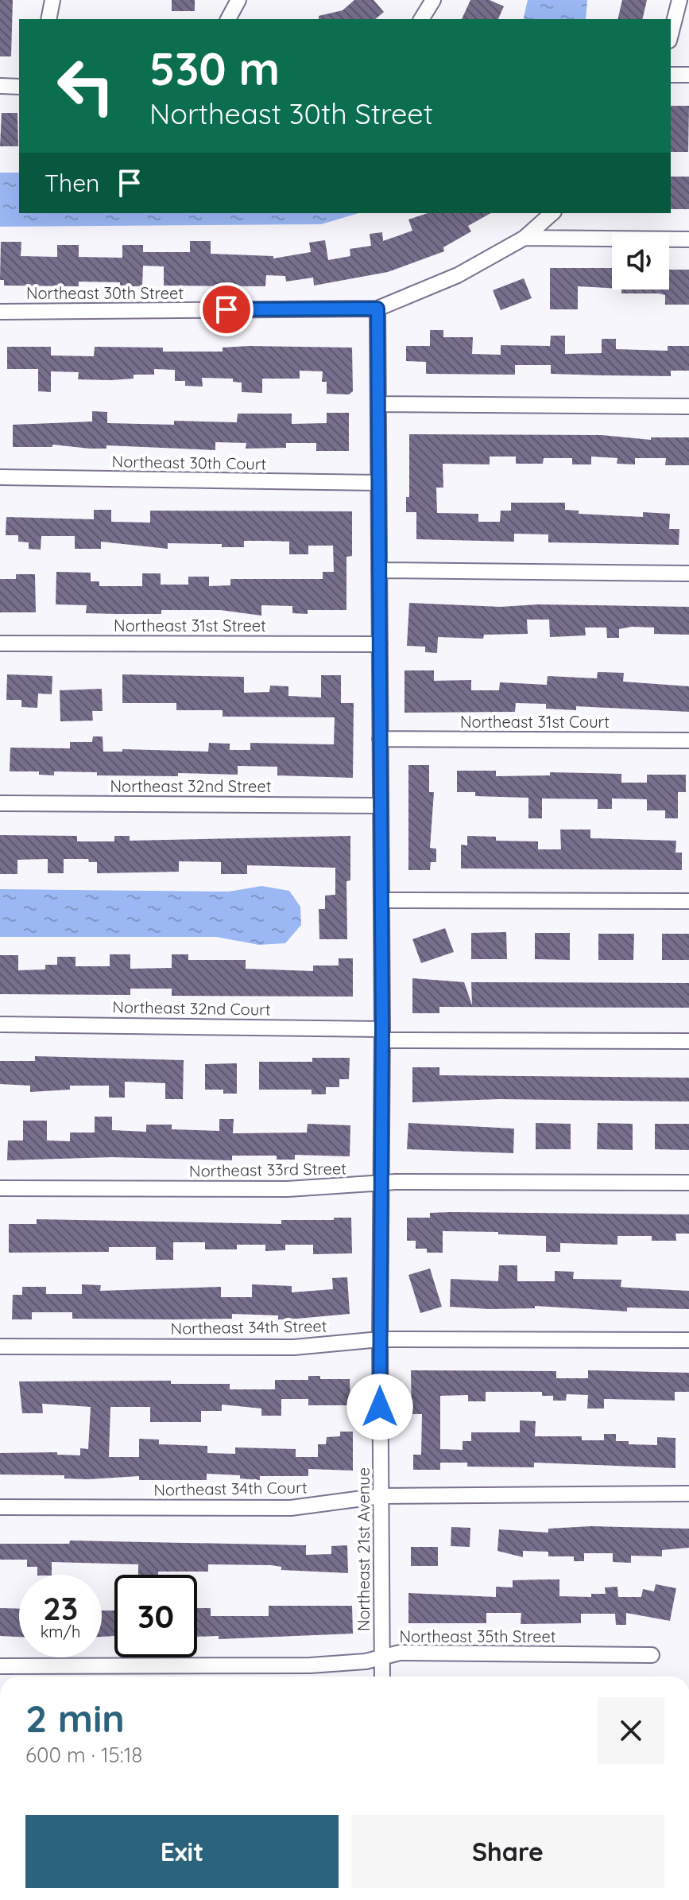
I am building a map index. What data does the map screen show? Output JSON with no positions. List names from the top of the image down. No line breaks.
{"streets":{"street":["Northeast 30th Street","Northeast 30th Court","Northeast 31st Street","Northeast 31st Court","Northeast 32nd Street","Northeast 32nd Court","Northeast 33rd Street","Northeast 34th Street","Northeast 34th Court","Northeast 21st Avenue","Northeast 35th Street"]},"crossings":[["Northeast 30th Street","Northeast 21st Avenue"],["Northeast 30th Court","Northeast 21st Avenue"],["Northeast 31st Street","Northeast 21st Avenue"],["Northeast 31st Court","Northeast 21st Avenue"],["Northeast 32nd Street","Northeast 21st Avenue"],["Northeast 32nd Court","Northeast 21st Avenue"],["Northeast 33rd Street","Northeast 21st Avenue"],["Northeast 34th Street","Northeast 21st Avenue"],["Northeast 34th Court","Northeast 21st Avenue"],["Northeast 21st Avenue","Northeast 35th Street"]],"page":{"turn":["530 m","Northeast 30th Street"],"then":"Then","speed":"23 km/h","limit":"30","heading":["2 min","600 m · 15:18"],"buttons":["Exit","Share"]}}
